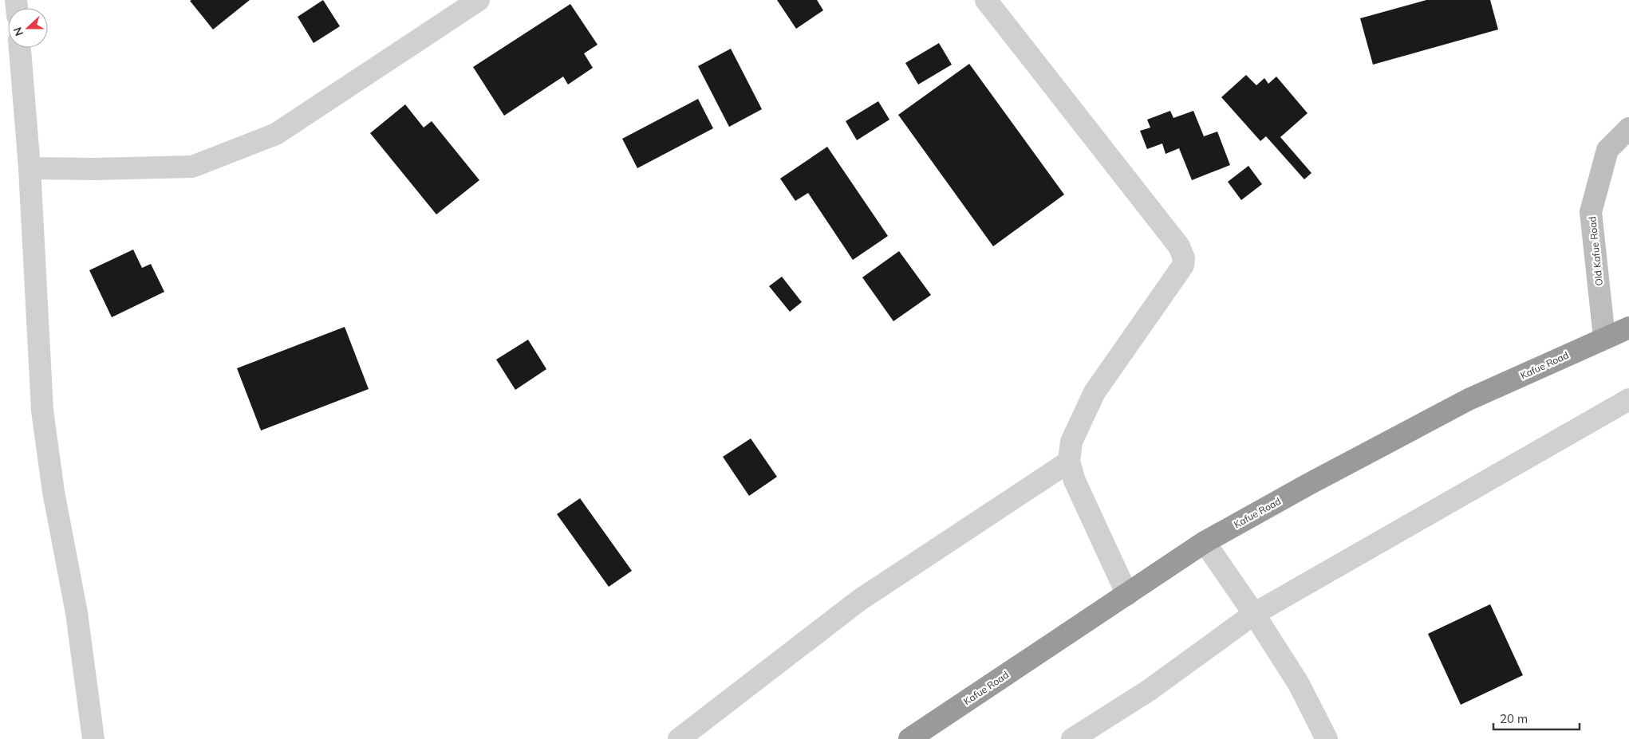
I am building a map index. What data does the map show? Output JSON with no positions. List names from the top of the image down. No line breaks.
{"streets":{"highway":["Kafue Road"],"street":["Old Kafue Road"]},"crossings":[["Old Kafue Road","Kafue Road"]],"scale_bar":"20 m","north":"left"}
